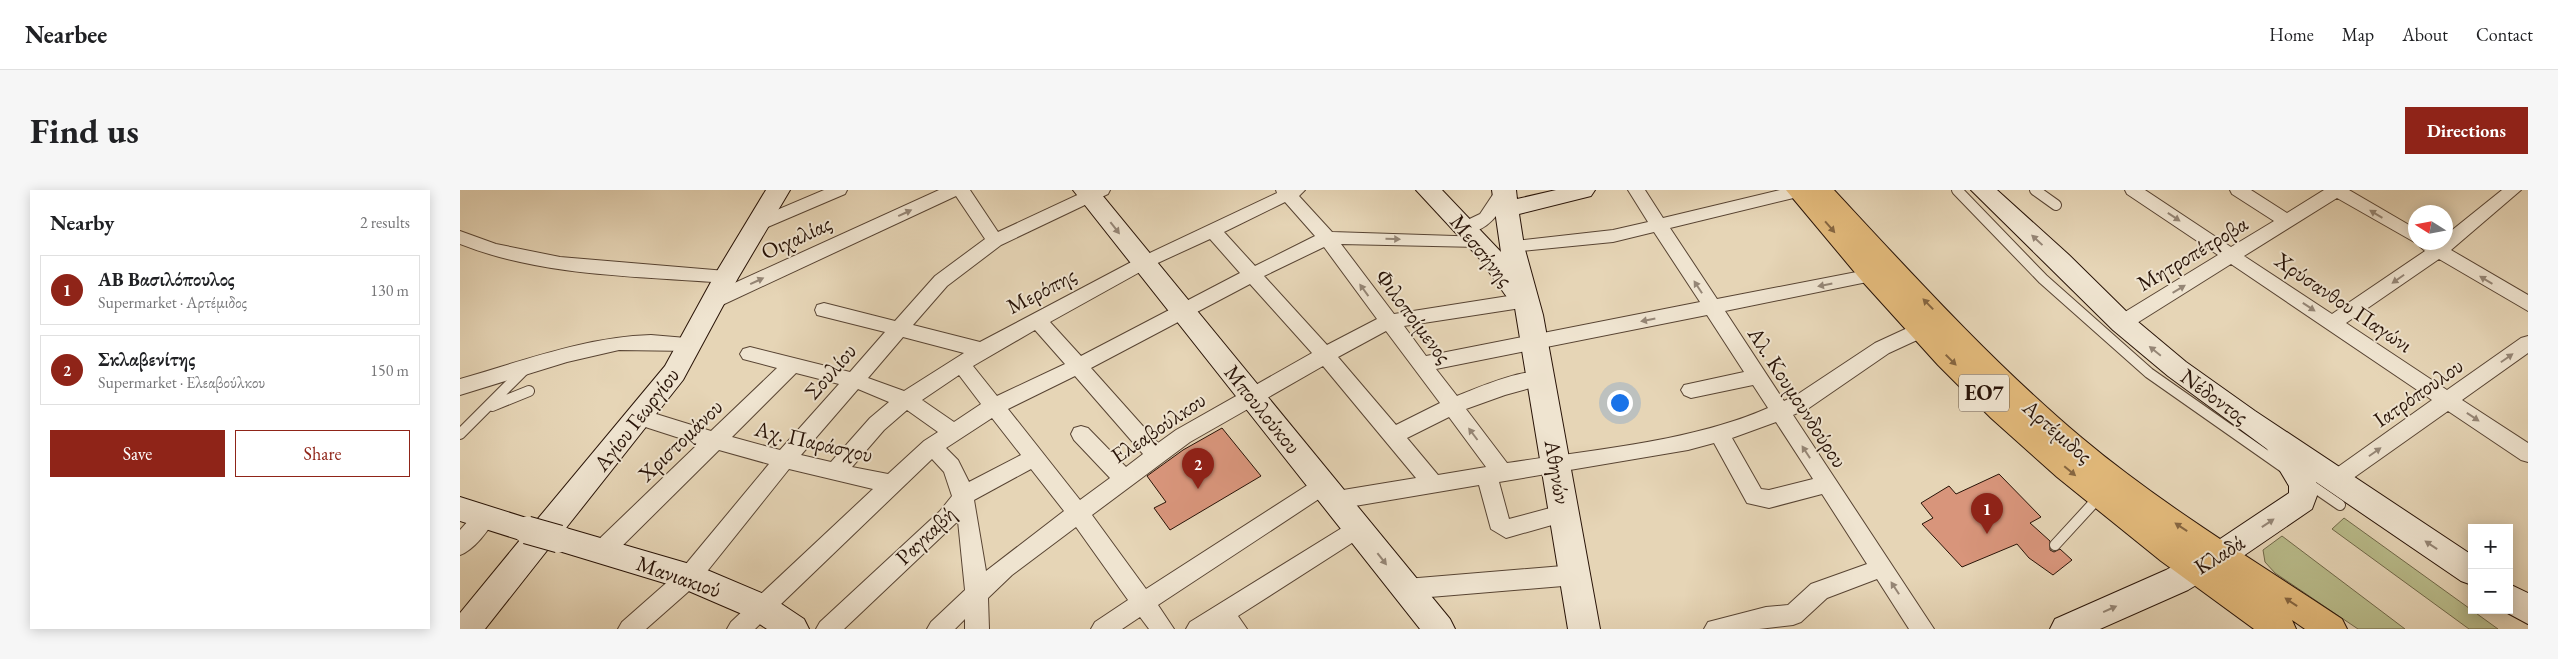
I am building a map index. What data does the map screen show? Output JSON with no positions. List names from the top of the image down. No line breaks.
{"streets":{"main road":["ΕΟ7","Αρτέμιδος"],"street":["Οιχαλίας","Μεσσήνης","Μητροπέτροβα","Μερόπης","Χρύσανθου Παγώνι","Φιλοποίμενος","Σουλίου","Ιατρόπουλου","Νέδοντος","Αλ. Κουμουνδούρου","Μπουλούκου","Αγίου Γεωργίου","Ελεαβούλκου","Χριστομάνου","Αχ. Παράσχου","Αθηνών","Ραγκαβή","Κλαδά","Μανιακιού"]},"crossings":[["Οιχαλίας","Αγίου Γεωργίου"],["Μεσσήνης","Ελεαβούλκου"],["Μεσσήνης","Αθηνών"],["Μητροπέτροβα","Χρύσανθου Παγώνι"],["Μητροπέτροβα","Νέδοντος"],["Μερόπης","Φιλοποίμενος"],["Μερόπης","Μπουλούκου"],["Μερόπης","Αχ. Παράσχου"],["Χρύσανθου Παγώνι","Ιατρόπουλου"],["Φιλοποίμενος","Ελεαβούλκου"],["Σουλίου","Μπουλούκου"],["Σουλίου","Αχ. Παράσχου"],["Σουλίου","Μανιακιού"],["Ιατρόπουλου","Νέδοντος"],["Μπουλούκου","Ελεαβούλκου"],["Αγίου Γεωργίου","Αχ. Παράσχου"],["Ελεαβούλκου","Αθηνών"],["Αρτέμιδος","Κλαδά"],["Χριστομάνου","Αχ. Παράσχου"],["Χριστομάνου","Μανιακιού"]],"one_way":["Μητροπέτροβα","Νέδοντος","Αλ. Κουμουνδούρου","Κλαδά"],"north":"left","page":{"header":"Nearbee","nav":["Home","Map","About","Contact"],"buttons":["Directions",["Save","Share"]],"title":"Find us","heading":["Nearby","2 results"],"list":[{"mark":"1","name":"ΑΒ Βασιλόπουλος","note":"Supermarket · Αρτέμιδος","value":"130 m"},{"mark":"2","name":"Σκλαβενίτης","note":"Supermarket · Ελεαβούλκου","value":"150 m"}],"pins":["2","1"],"map_buttons":["+","−"]}}
